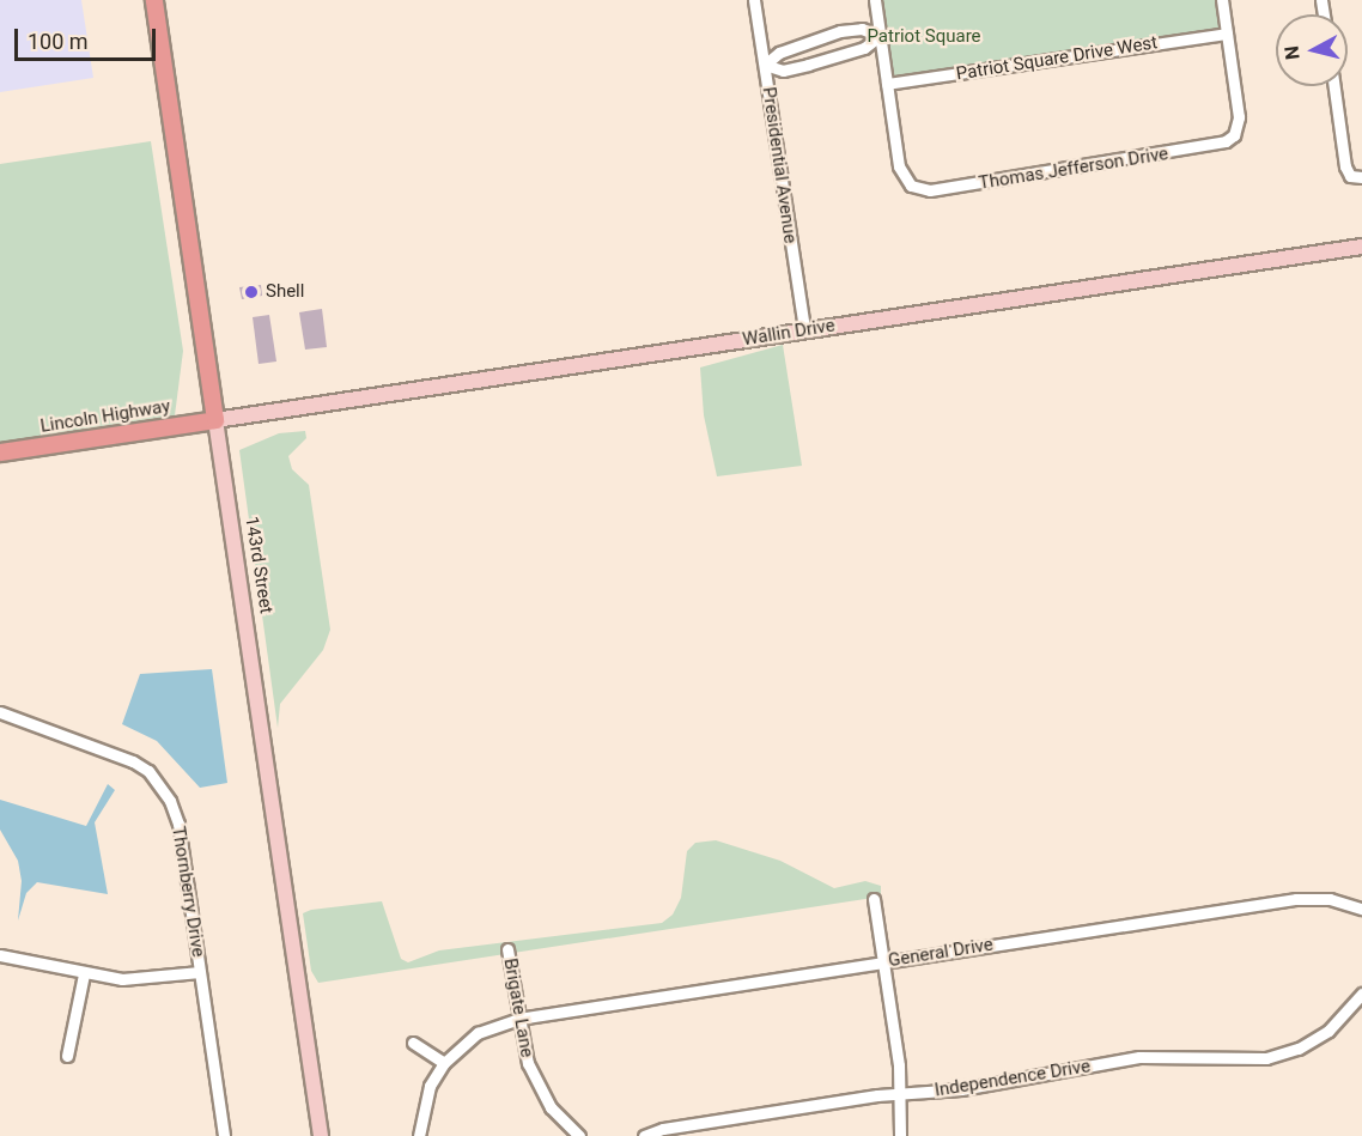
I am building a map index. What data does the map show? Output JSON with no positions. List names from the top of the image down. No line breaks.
{"streets":{"main road":["Wallin Drive","Lincoln Highway","143rd Street"],"street":["Patriot Square Drive West","Presidential Avenue","Thomas Jefferson Drive","Thornberry Drive","General Drive","Brigate Lane","Independence Drive"]},"crossings":[["Patriot Square Drive West","Thomas Jefferson Drive"],["Presidential Avenue","Wallin Drive"],["Wallin Drive","Lincoln Highway"],["Wallin Drive","143rd Street"],["Lincoln Highway","143rd Street"],["General Drive","Brigate Lane"]],"parks":["Patriot Square"],"places":["Shell"],"scale_bar":"100 m","north":"left"}
